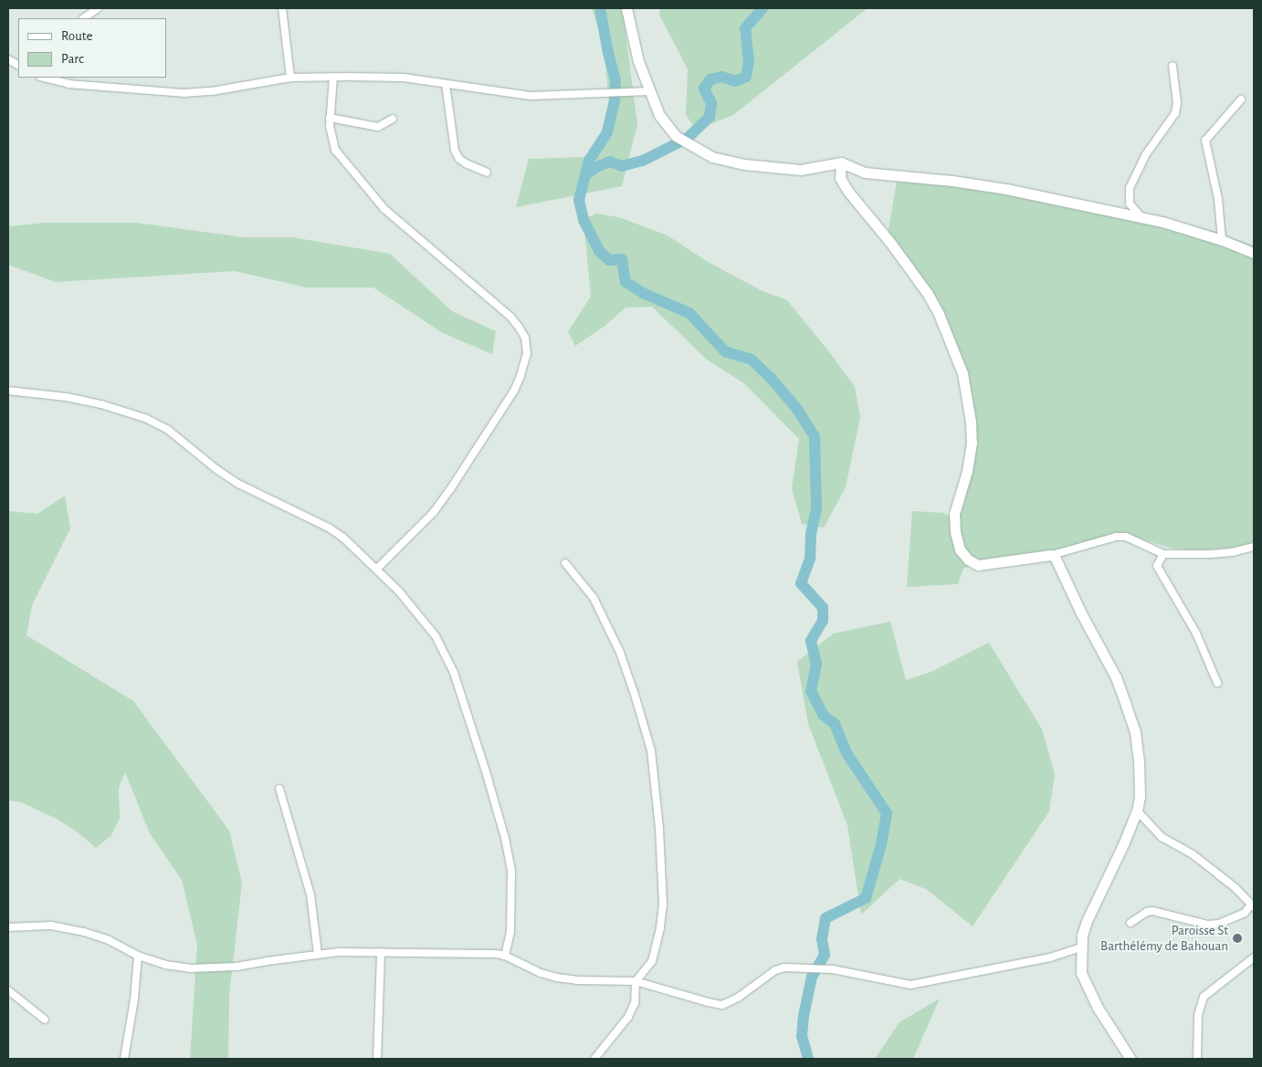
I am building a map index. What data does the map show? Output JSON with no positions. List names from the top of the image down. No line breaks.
{"places":["Paroisse St Barthélémy de Bahouan"],"legend":["Route","Parc"]}
